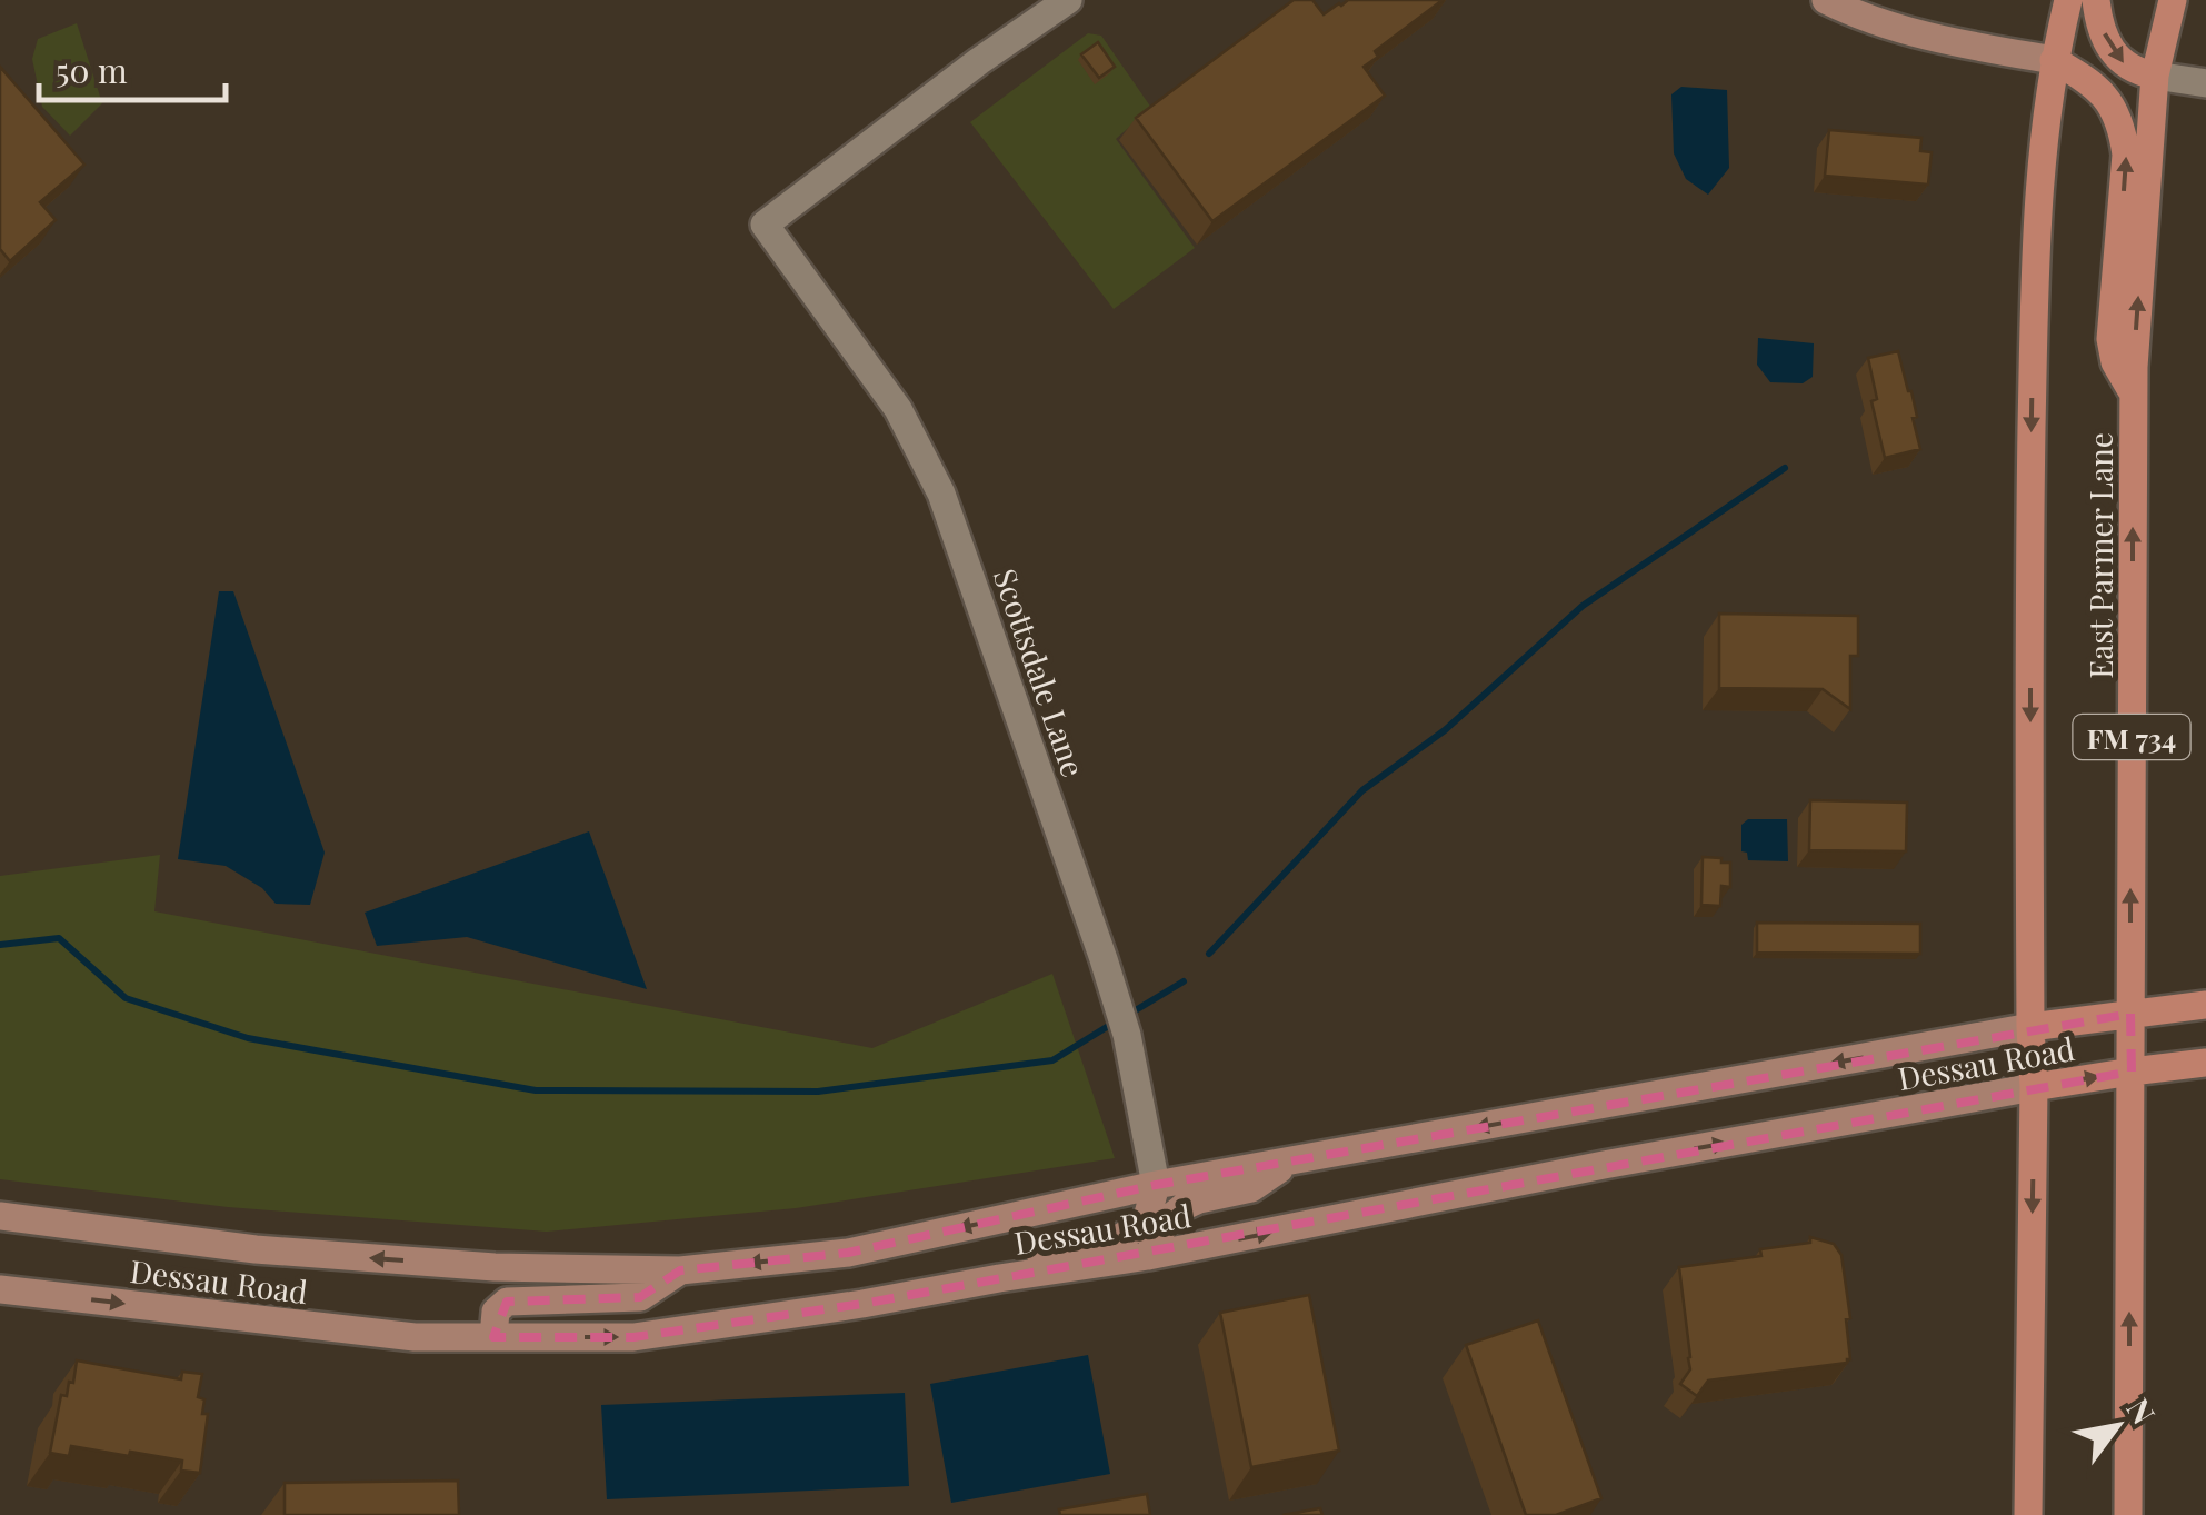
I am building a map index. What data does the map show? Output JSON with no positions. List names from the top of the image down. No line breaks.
{"streets":{"main road":["East Parmer Lane","FM 734","Dessau Road"],"street":["Scottsdale Lane"]},"crossings":[["East Parmer Lane","Dessau Road"],["Scottsdale Lane","Dessau Road"],["FM 734","Dessau Road"]],"scale_bar":"50 m","north":"top right"}
